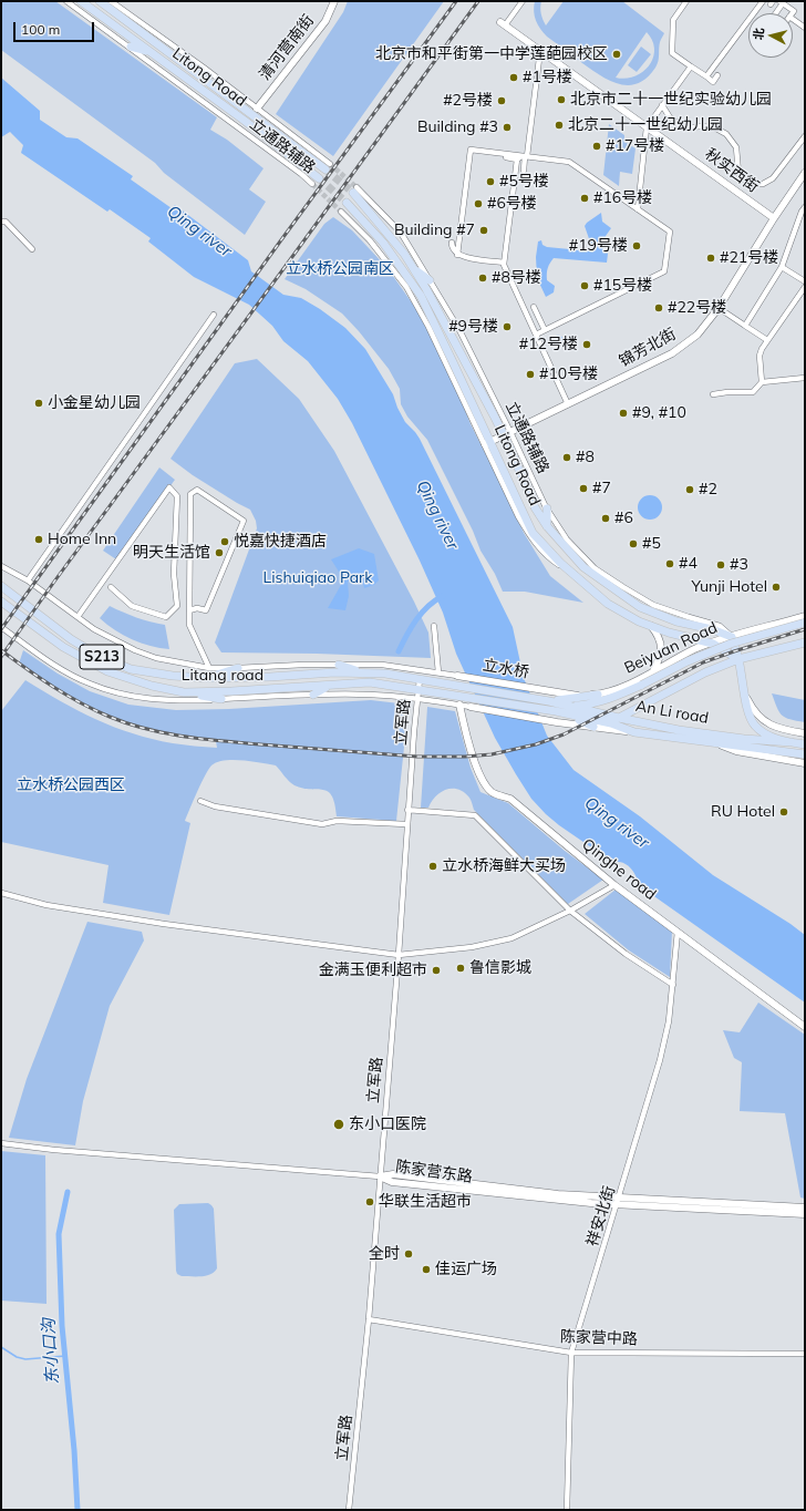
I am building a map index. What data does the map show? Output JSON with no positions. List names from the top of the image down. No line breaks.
{"streets":{"main road":["Litong Road","Beiyuan Road","S213","立水桥","Litang road","An Li road"],"street":["清河营南街","立通路辅路","秋实西街","锦芳北街","立军路","Qinghe road","陈家营东路","祥安北街","陈家营中路"]},"crossings":[["清河营南街","立通路辅路"],["Litong Road","立通路辅路"],["Litong Road","锦芳北街"],["Litong Road","Beiyuan Road"],["Litong Road","An Li road"],["立通路辅路","锦芳北街"],["立通路辅路","Beiyuan Road"],["立通路辅路","An Li road"],["秋实西街","锦芳北街"],["Beiyuan Road","立水桥"],["Beiyuan Road","An Li road"],["立水桥","Litang road"],["立水桥","An Li road"],["Litang road","An Li road"],["Litang road","立军路"],["Litang road","Qinghe road"],["立军路","陈家营东路"],["立军路","陈家营中路"],["Qinghe road","祥安北街"],["陈家营东路","祥安北街"],["祥安北街","陈家营中路"]],"water":["Qing river","东小口沟"],"parks":["立水桥公园南区","Lishuiqiao Park","立水桥公园西区"],"places":["北京市和平街第一中学莲葩园校区","#1号楼","北京市二十一世纪实验幼儿园","#2号楼","北京二十一世纪幼儿园","Building #3","#17号楼","#5号楼","#16号楼","#6号楼","Building #7","#19号楼","#21号楼","#8号楼","#15号楼","#22号楼","#9号楼","#12号楼","#10号楼","小金星幼儿园","#9, #10","#8","#7","#2","#6","Home Inn","悦嘉快捷酒店","#5","明天生活馆","#4","#3","Yunji Hotel","RU Hotel","立水桥海鲜大买场","鲁信影城","金满玉便利超市","东小口医院","华联生活超市","全时","佳运广场"],"scale_bar":"100 m","north":"left"}
